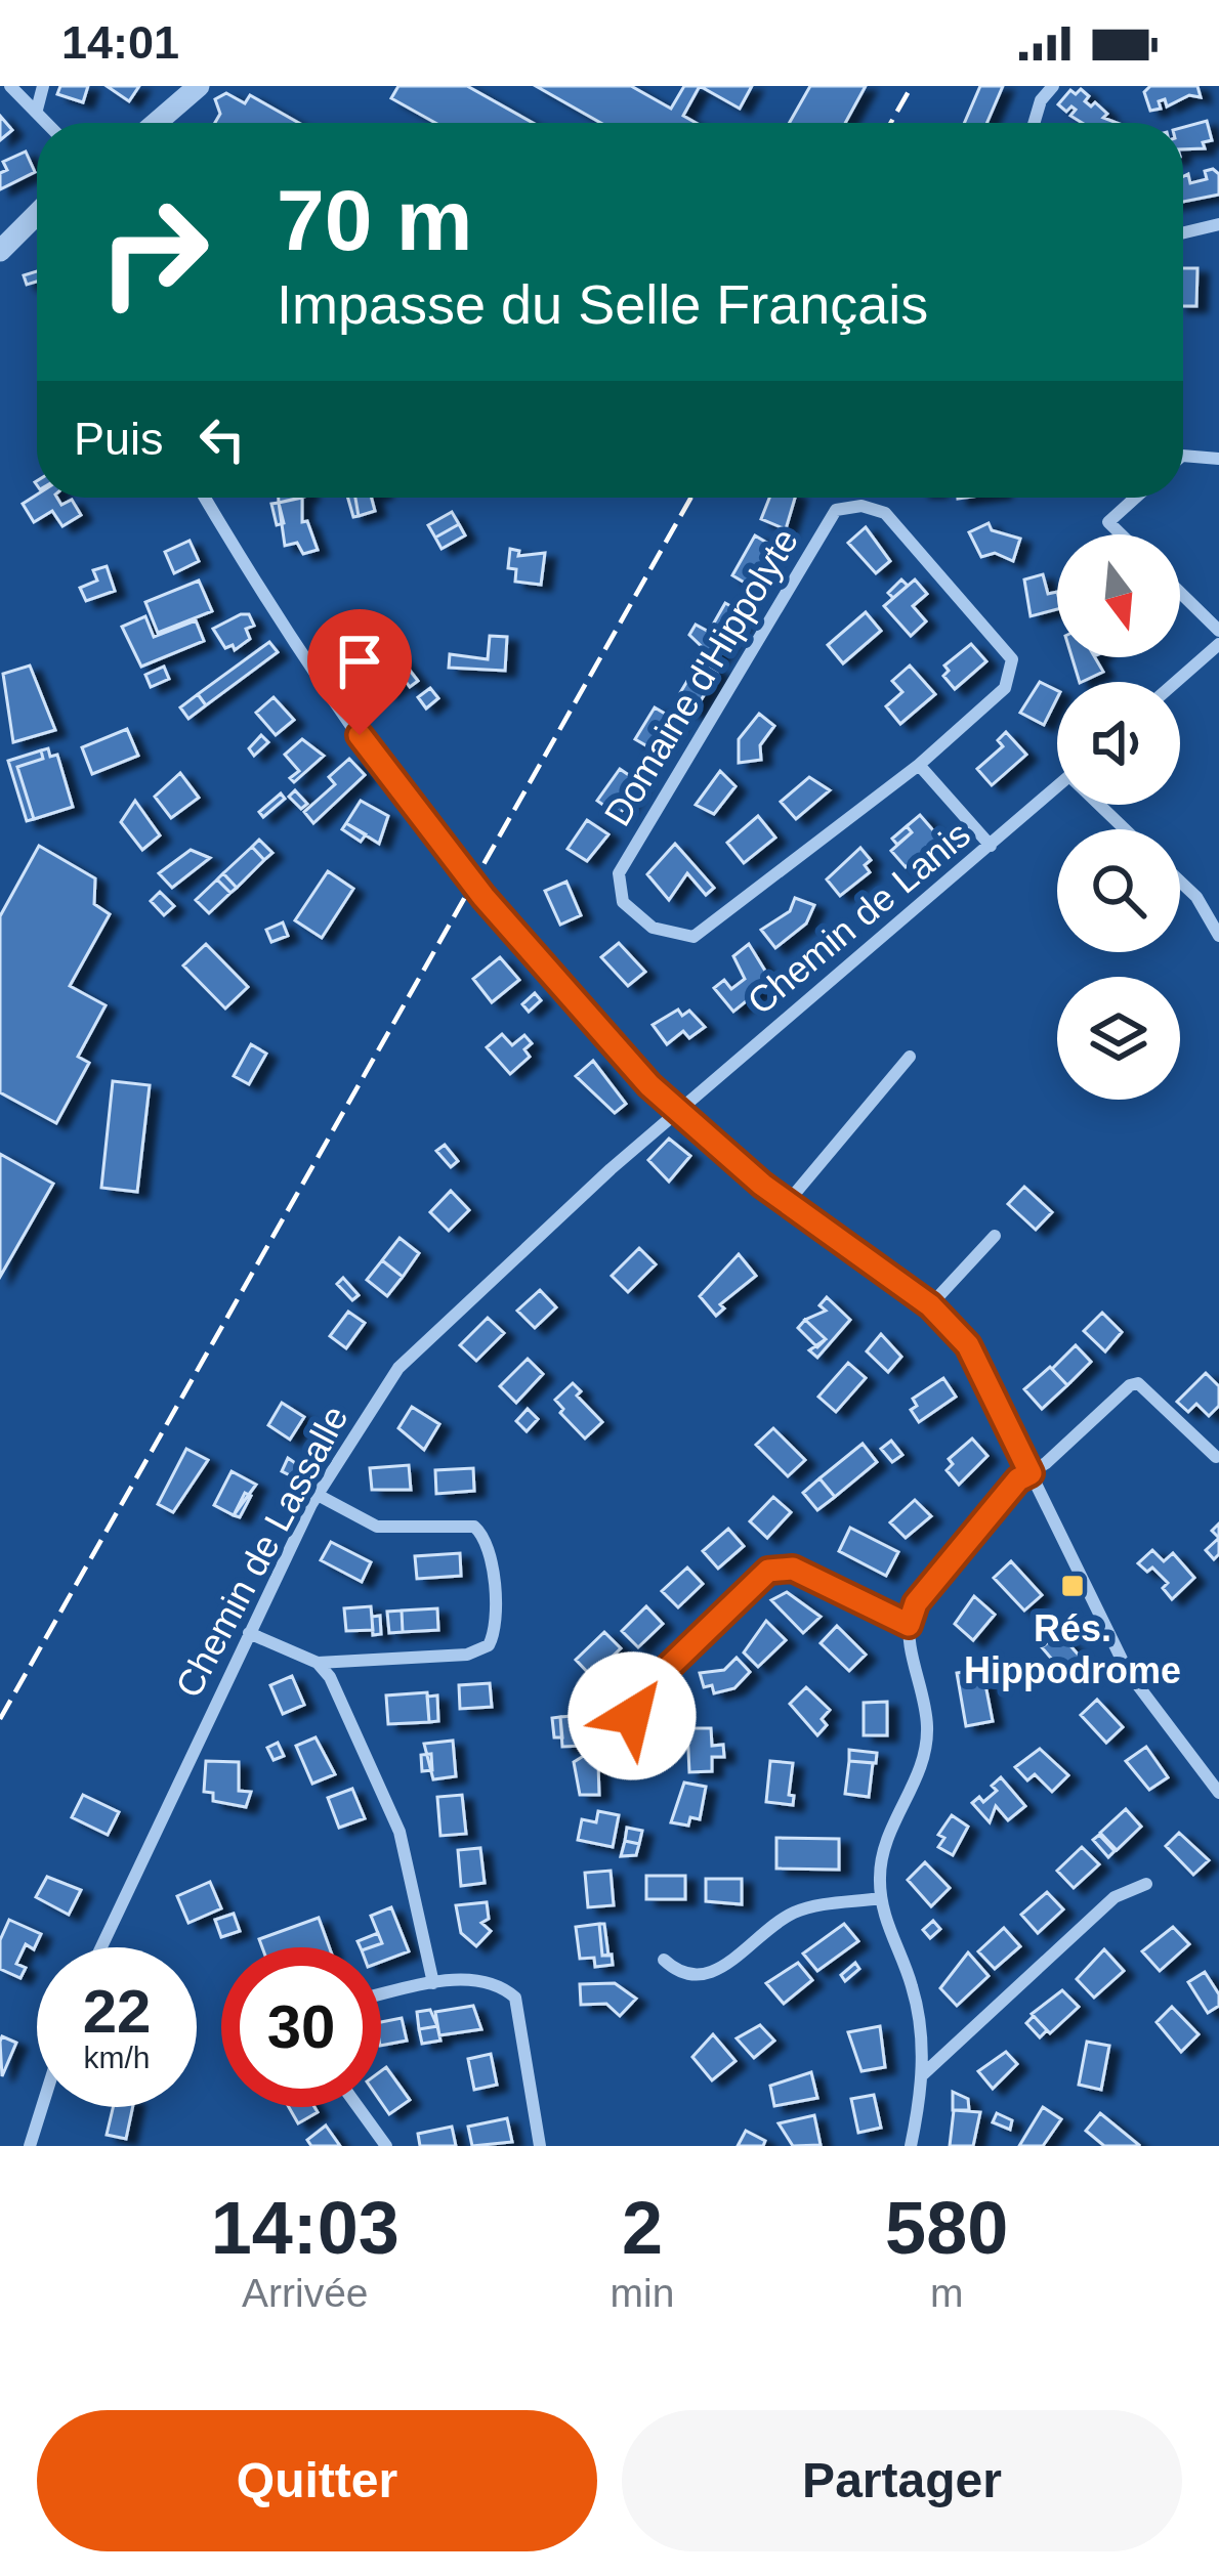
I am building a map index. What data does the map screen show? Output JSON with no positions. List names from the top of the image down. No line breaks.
{"streets":{"street":["Domaine d'Hippolyte","Chemin de Lanis","Chemin de Lassalle"]},"crossings":[["Chemin de Lanis","Chemin de Lassalle"]],"places":{"transit":["Rés. Hippodrome"]},"north":"bottom","page":{"status":"14:01","turn":["70 m","Impasse du Selle Français"],"then":"Puis","speed":"22 km/h","limit":"30","eta":["14:03","Arrivée","2","min","580","m"],"buttons":["Quitter","Partager"]}}
